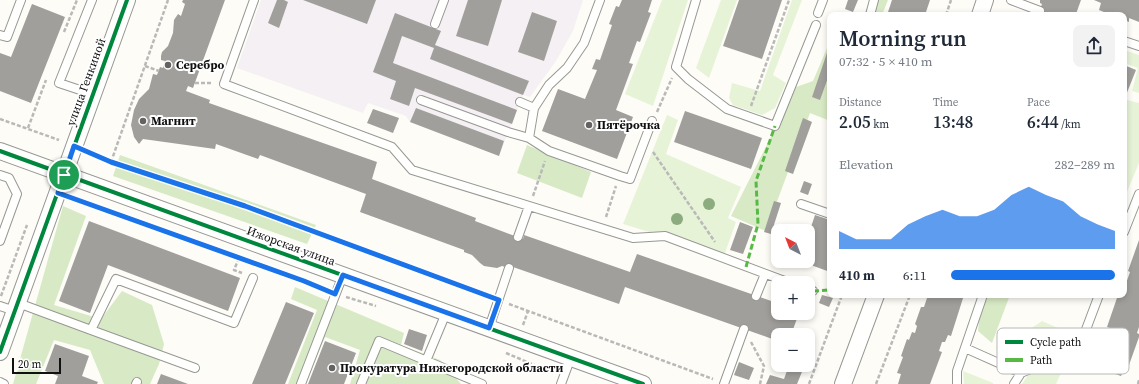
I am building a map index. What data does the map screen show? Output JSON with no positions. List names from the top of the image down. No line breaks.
{"streets":{"street":["улица Генкиной","Ижорская улица"]},"crossings":[["улица Генкиной","Ижорская улица"]],"places":["Серебро","Магнит","Пятёрочка","Прокуратура Нижегородской области"],"legend":["Cycle path","Path"],"scale_bar":"20 m","north":"top left","page":{"heading":["Morning run","07:32 · 5 × 410 m"],"stats":[["Distance","2.05 km"],["Time","13:48"],["Pace","6:44 /km"]],"chart":["Elevation","282–289 m"],"map_buttons":["+","−"],"list":[{"name":"410 m","note":"6:11"}],"scale":"20 m"}}
